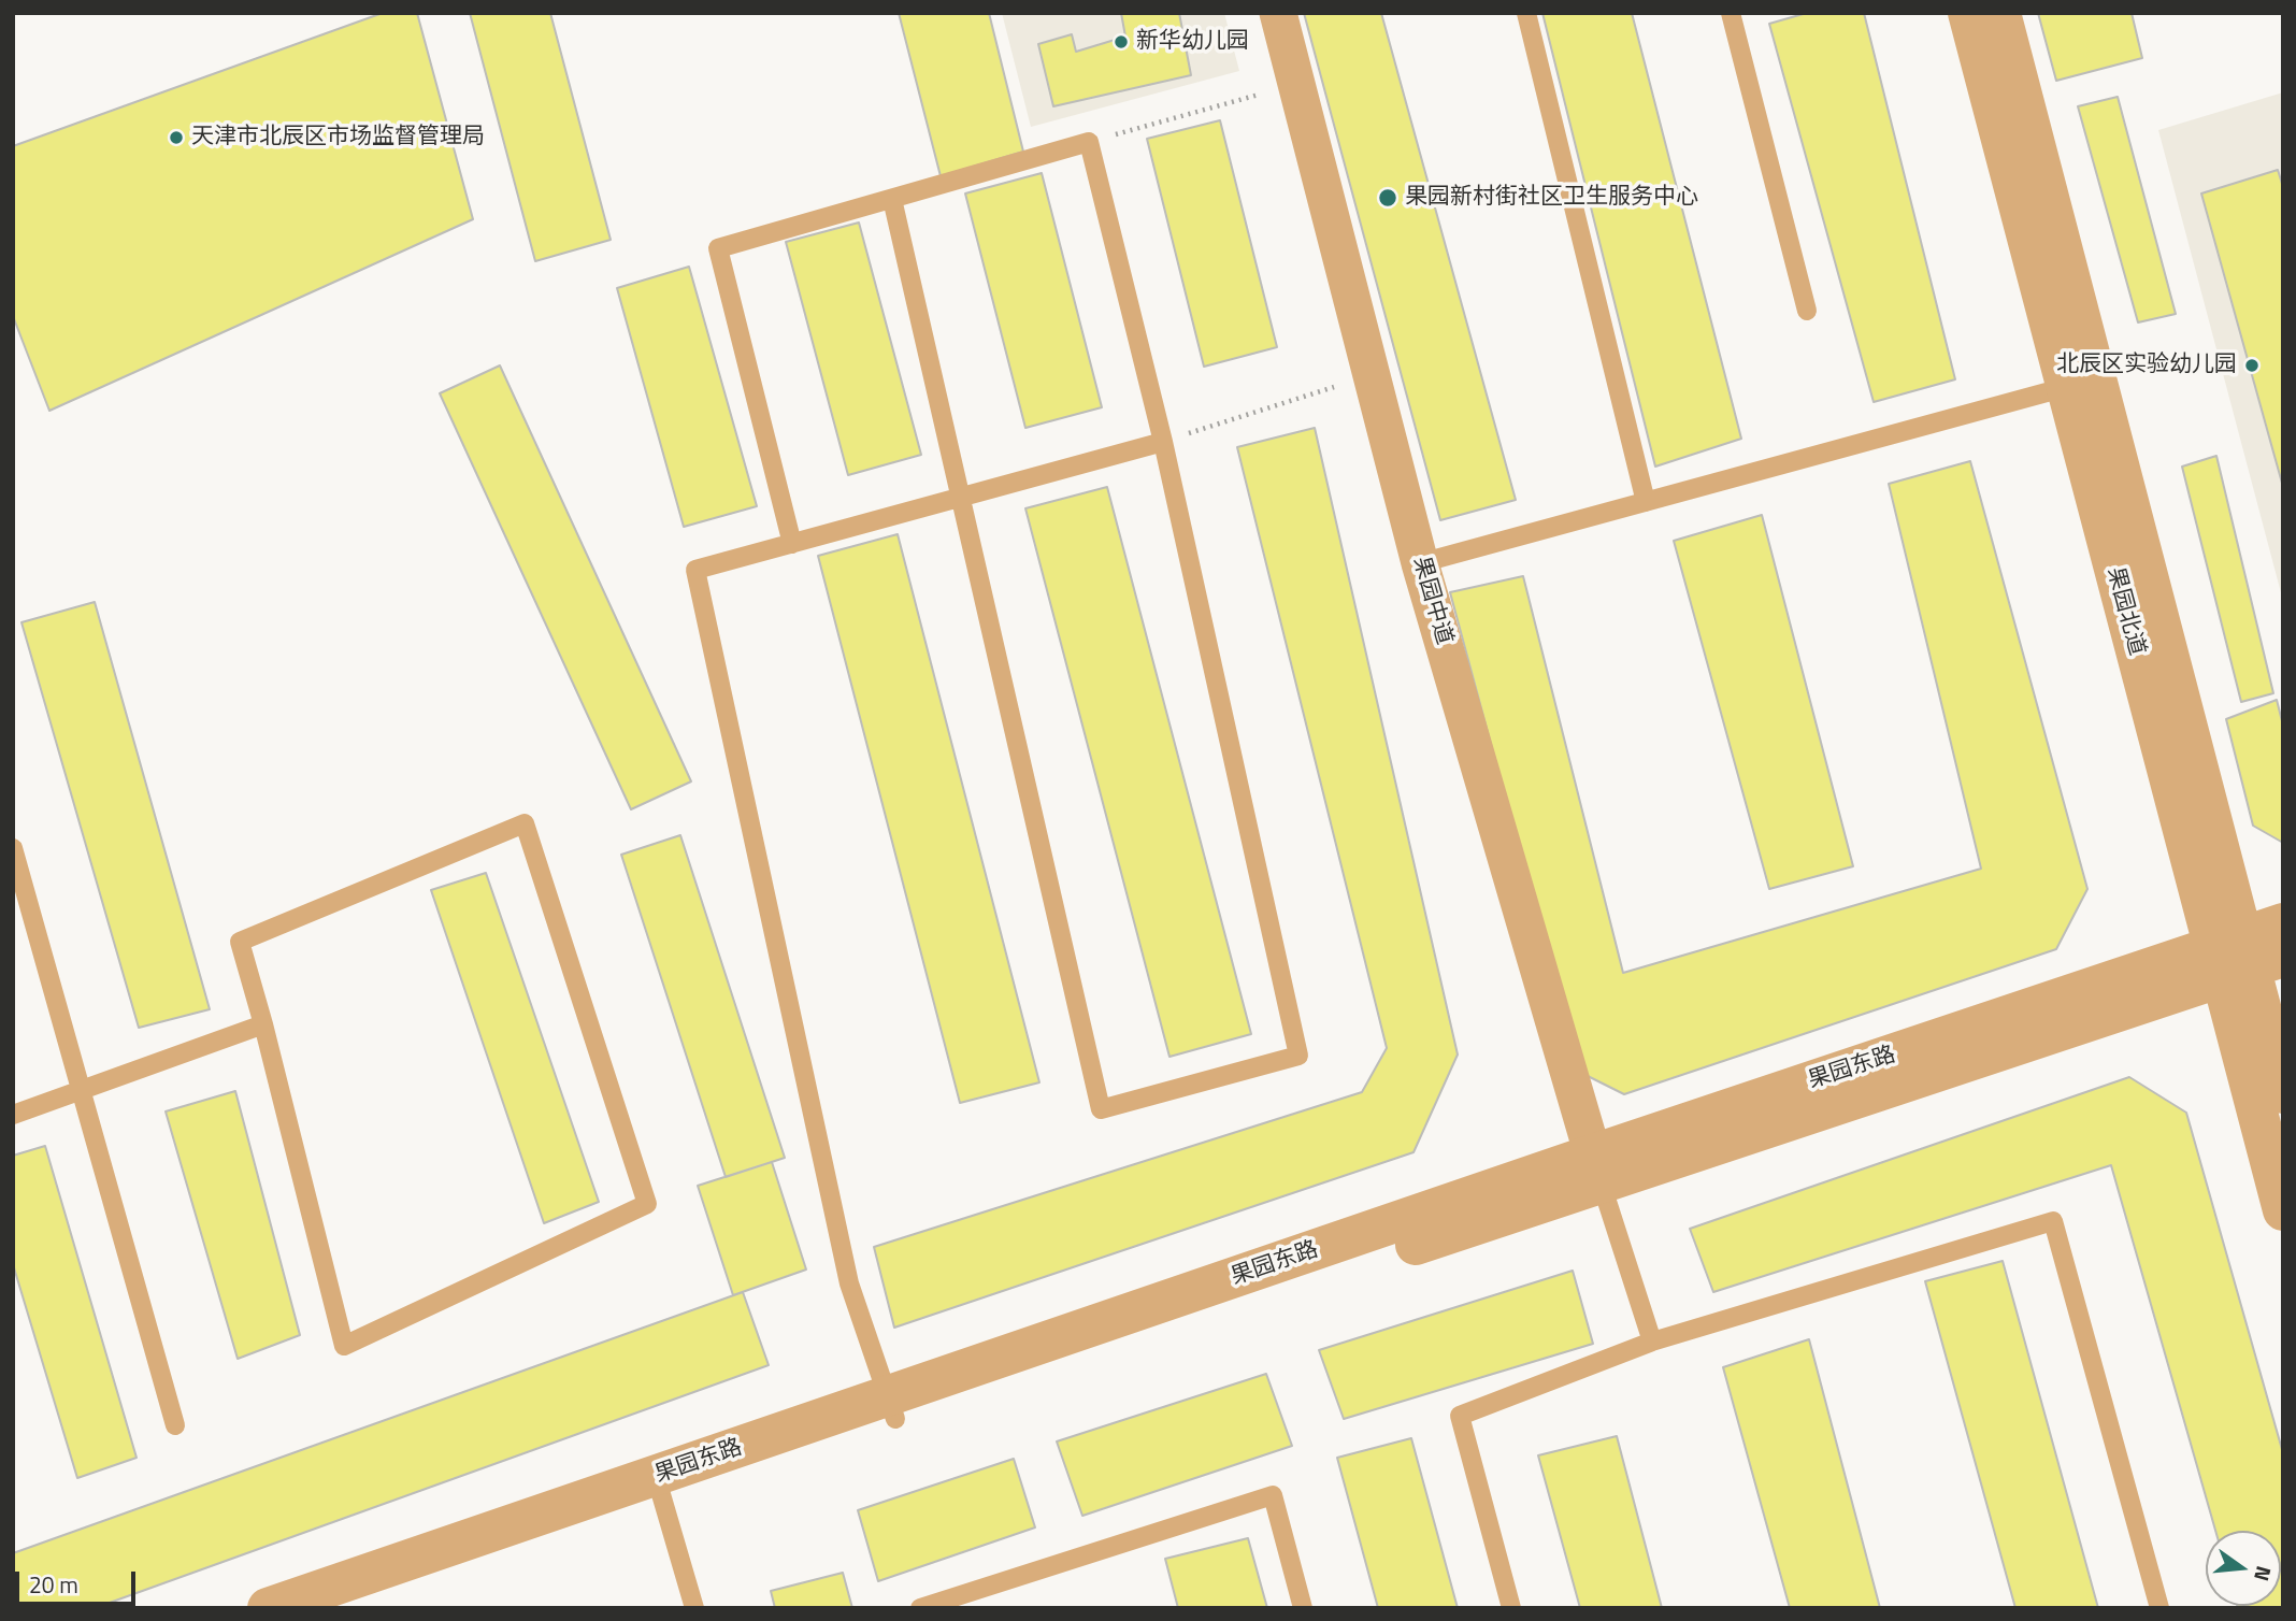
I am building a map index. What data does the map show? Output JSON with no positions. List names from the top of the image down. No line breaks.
{"streets":{"street":["果园中道","果园北道","果园东路"]},"crossings":[["果园中道","果园东路"],["果园北道","果园东路"]],"places":["新华幼儿园","天津市北辰区市场监督管理局","果园新村街社区卫生服务中心","北辰区实验幼儿园"],"scale_bar":"20 m","north":"right"}
